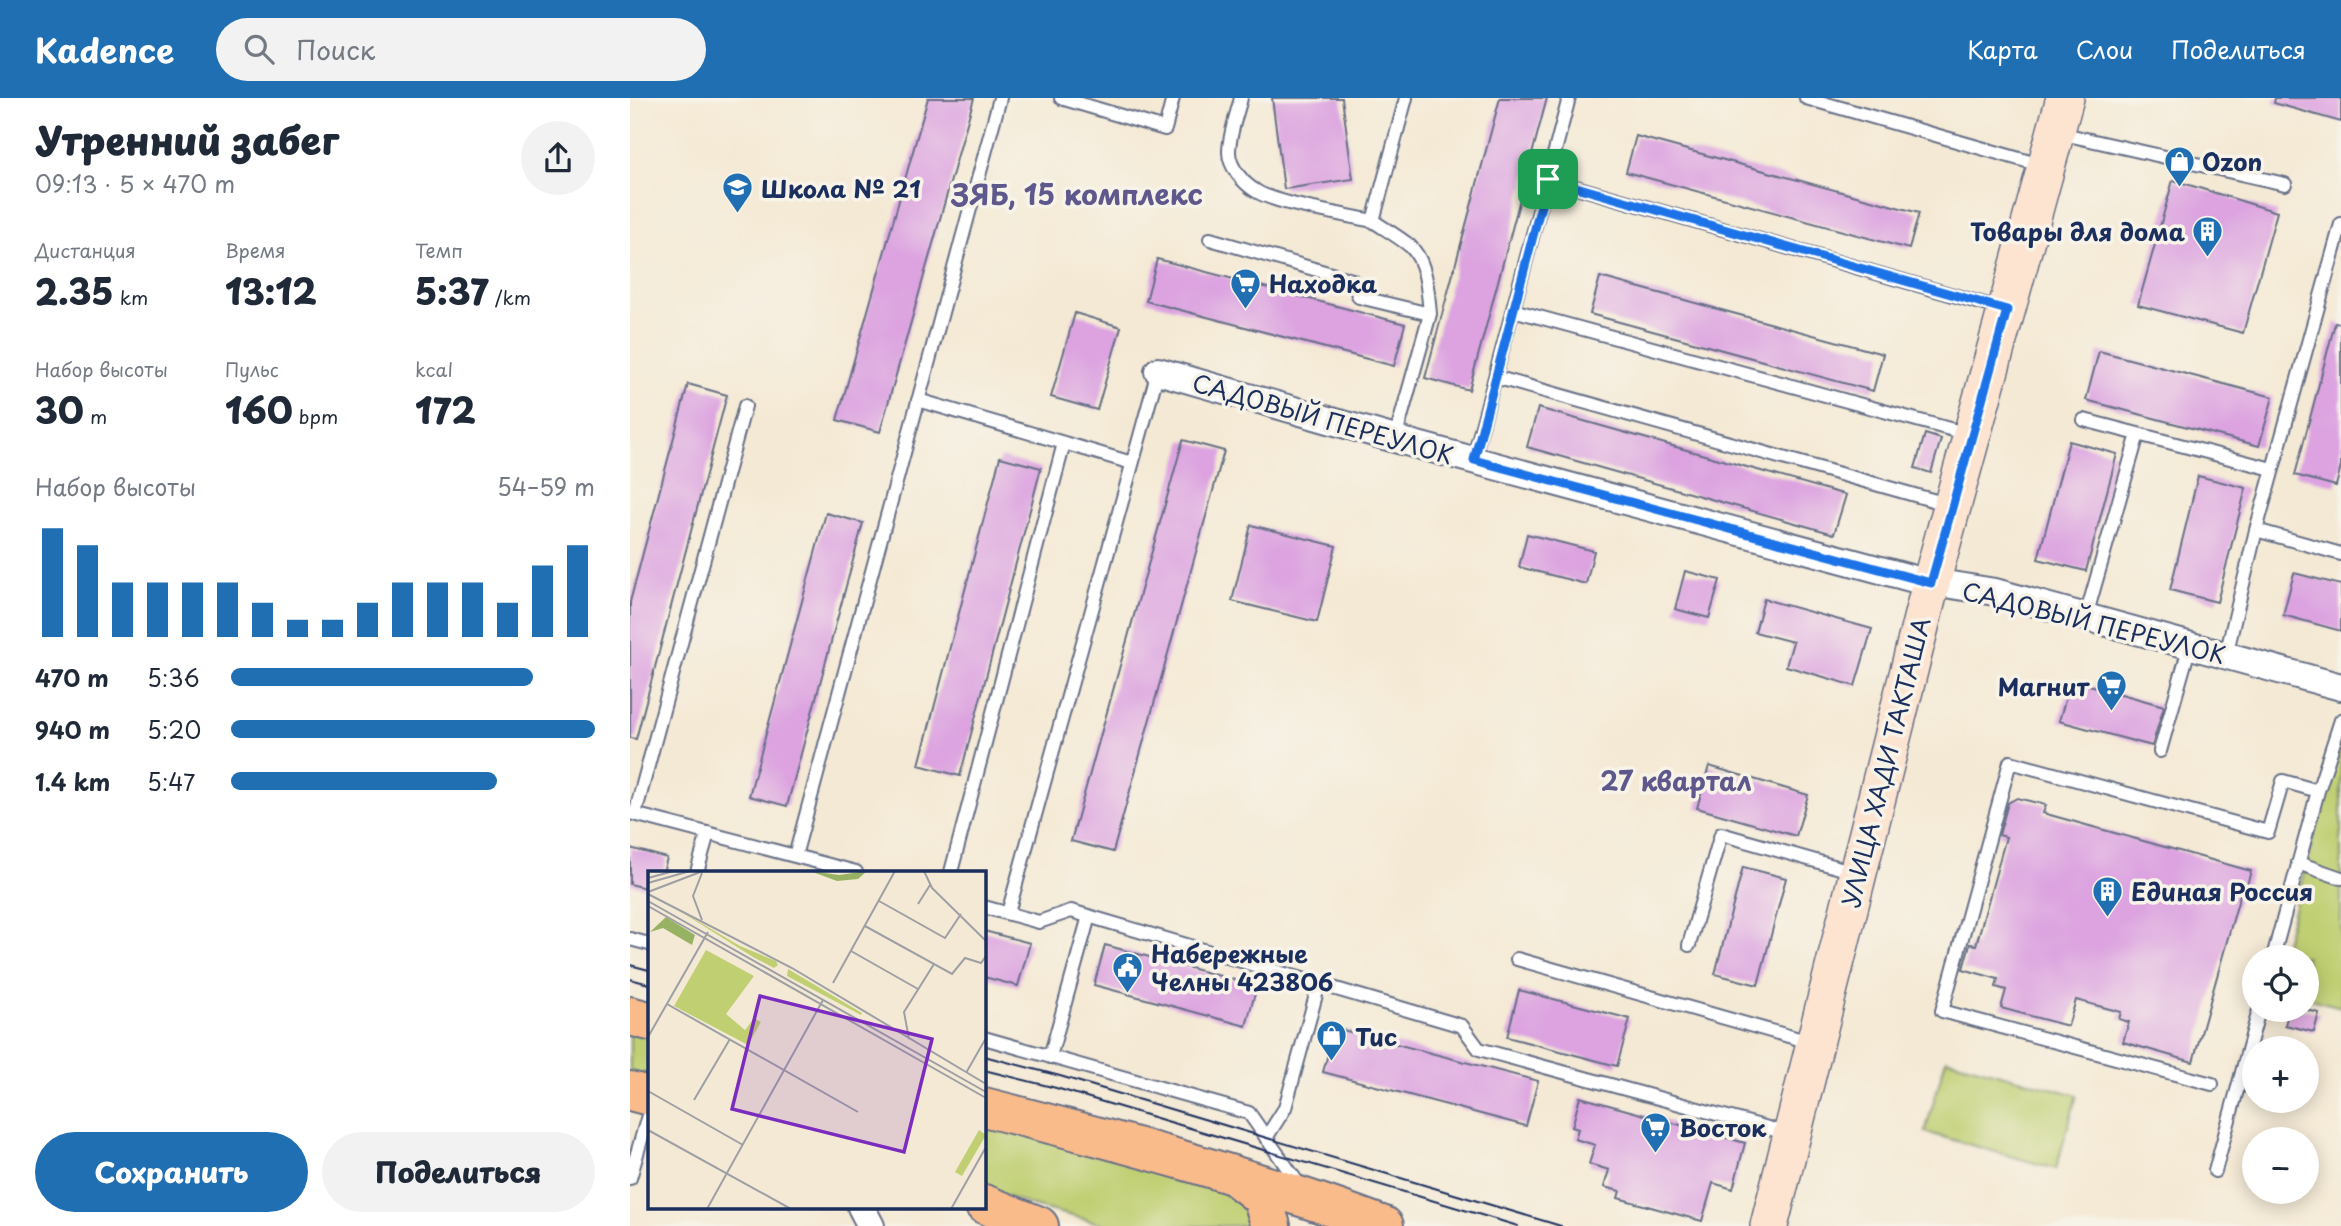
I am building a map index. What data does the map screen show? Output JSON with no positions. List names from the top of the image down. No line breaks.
{"streets":{"main road":["УЛИЦА ХАДИ ТАКТАША"],"street":["САДОВЫЙ ПЕРЕУЛОК"]},"crossings":[["САДОВЫЙ ПЕРЕУЛОК","УЛИЦА ХАДИ ТАКТАША"]],"districts":["ЗЯБ, 15 комплекс","27 квартал"],"places":{"shop":["Ozon","Тис"],"school or university":["Школа № 21"],"building":["Товары для дома","Единая Россия"],"supermarket":["Находка","Магнит","Восток"],"public building":["Набережные Челны 423806"]},"page":{"header":"Kadence","search":"Поиск","nav":["Карта","Слои","Поделиться"],"heading":["Утренний забег","09:13 · 5 × 470 m"],"stats":[["Дистанция","2.35 km"],["Время","13:12"],["Темп","5:37 /km"],["Набор высоты","30 m"],["Пульс","160 bpm"],["kcal","172"]],"chart":["Набор высоты","54–59 m"],"list":[{"name":"470 m","note":"5:36"},{"name":"940 m","note":"5:20"},{"name":"1.4 km","note":"5:47"}],"map_buttons":["+","−"],"buttons":["Сохранить","Поделиться"]}}
